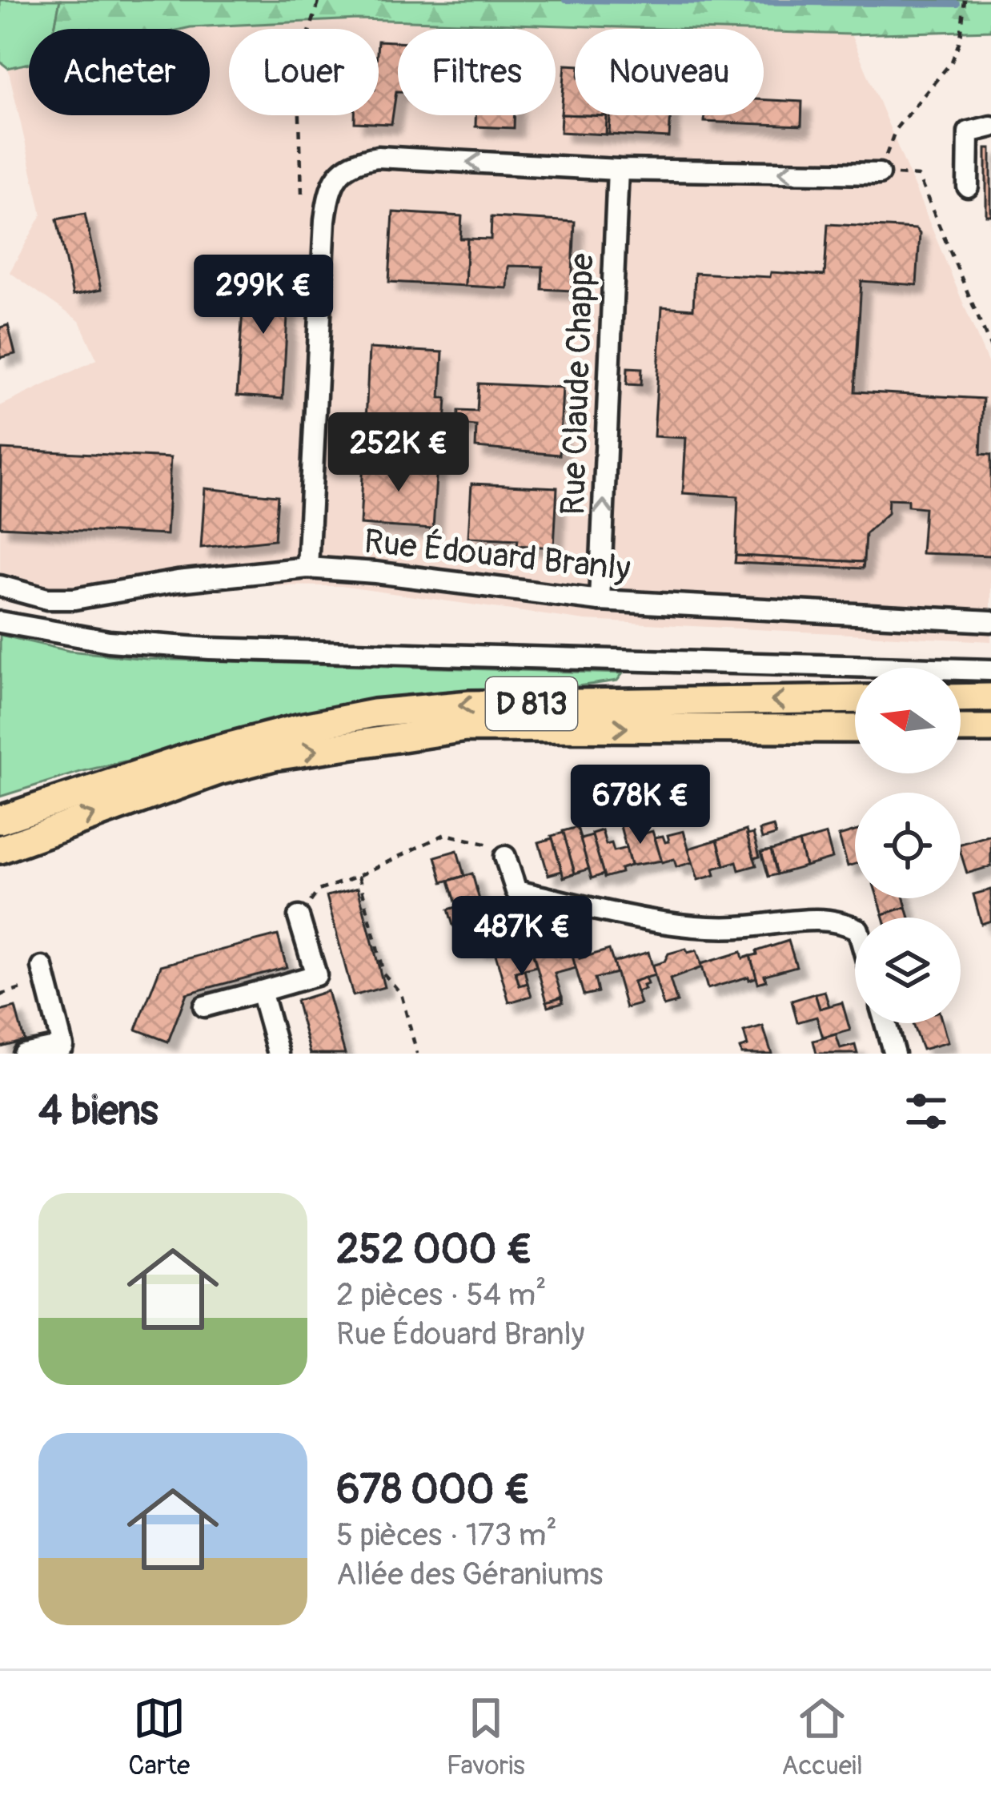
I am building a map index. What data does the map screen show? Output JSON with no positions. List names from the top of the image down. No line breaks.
{"streets":{"main road":["D 813"],"street":["Rue Claude Chappe","Rue Édouard Branly"]},"crossings":[["Rue Claude Chappe","Rue Édouard Branly"]],"one_way":["Rue Claude Chappe"],"north":"left","page":{"chip":["Acheter","Louer","Filtres","Nouveau"],"price":["299K €","252K €","678K €","487K €"],"heading":"4 biens","list":[{"name":"252 000 €","note":"2 pièces · 54 m² · Rue Édouard Branly"},{"name":"678 000 €","note":"5 pièces · 173 m² · Allée des Géraniums"}],"tabs":["Carte","Favoris","Accueil"]}}
